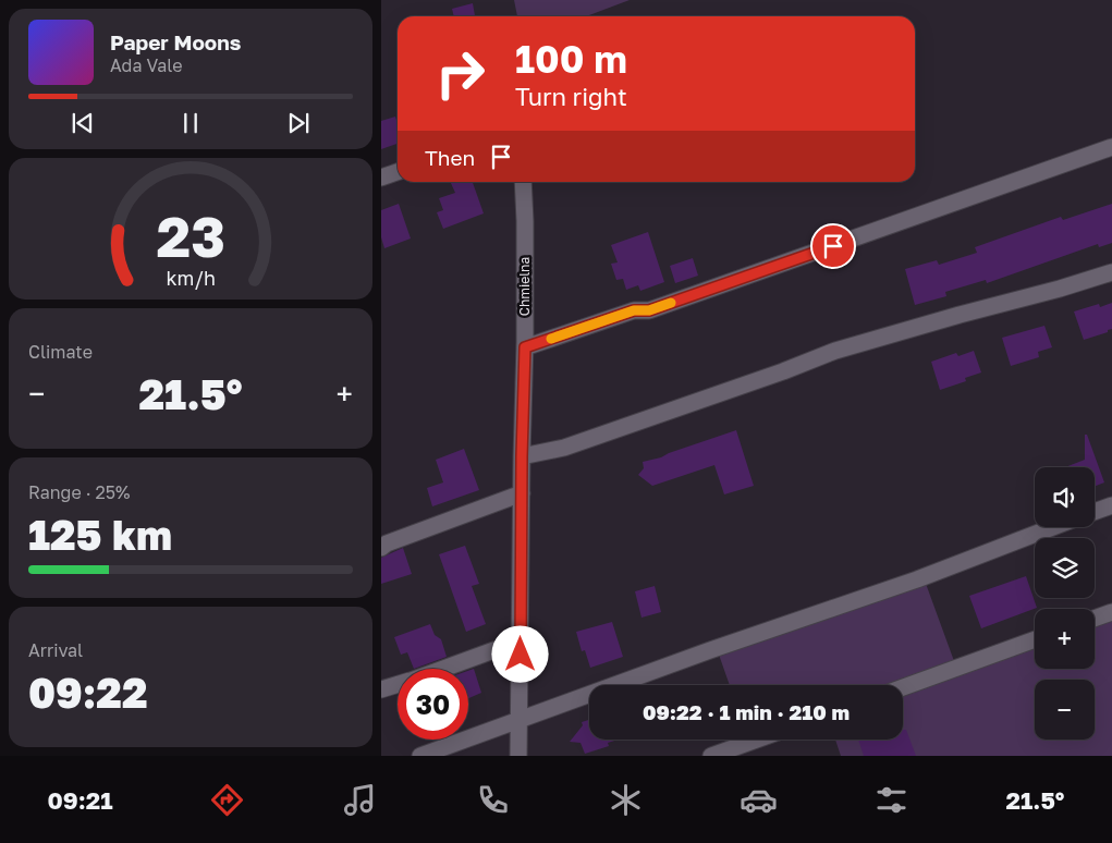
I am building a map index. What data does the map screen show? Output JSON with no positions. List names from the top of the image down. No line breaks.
{"streets":{"street":["Chmielna"]},"page":{"turn":["100 m","Turn right"],"song":["Paper Moons","Ada Vale"],"then":"Then","tile":["Climate",["Range · 25%","125 km"],["Arrival","09:22"]],"heat":["−","21.5°","+"],"map_buttons":["+","−"],"limit":"30","trip":"09:22 · 1 min · 210 m","tabs":["09:21","21.5°"],"gauge":["23","km/h"]}}
